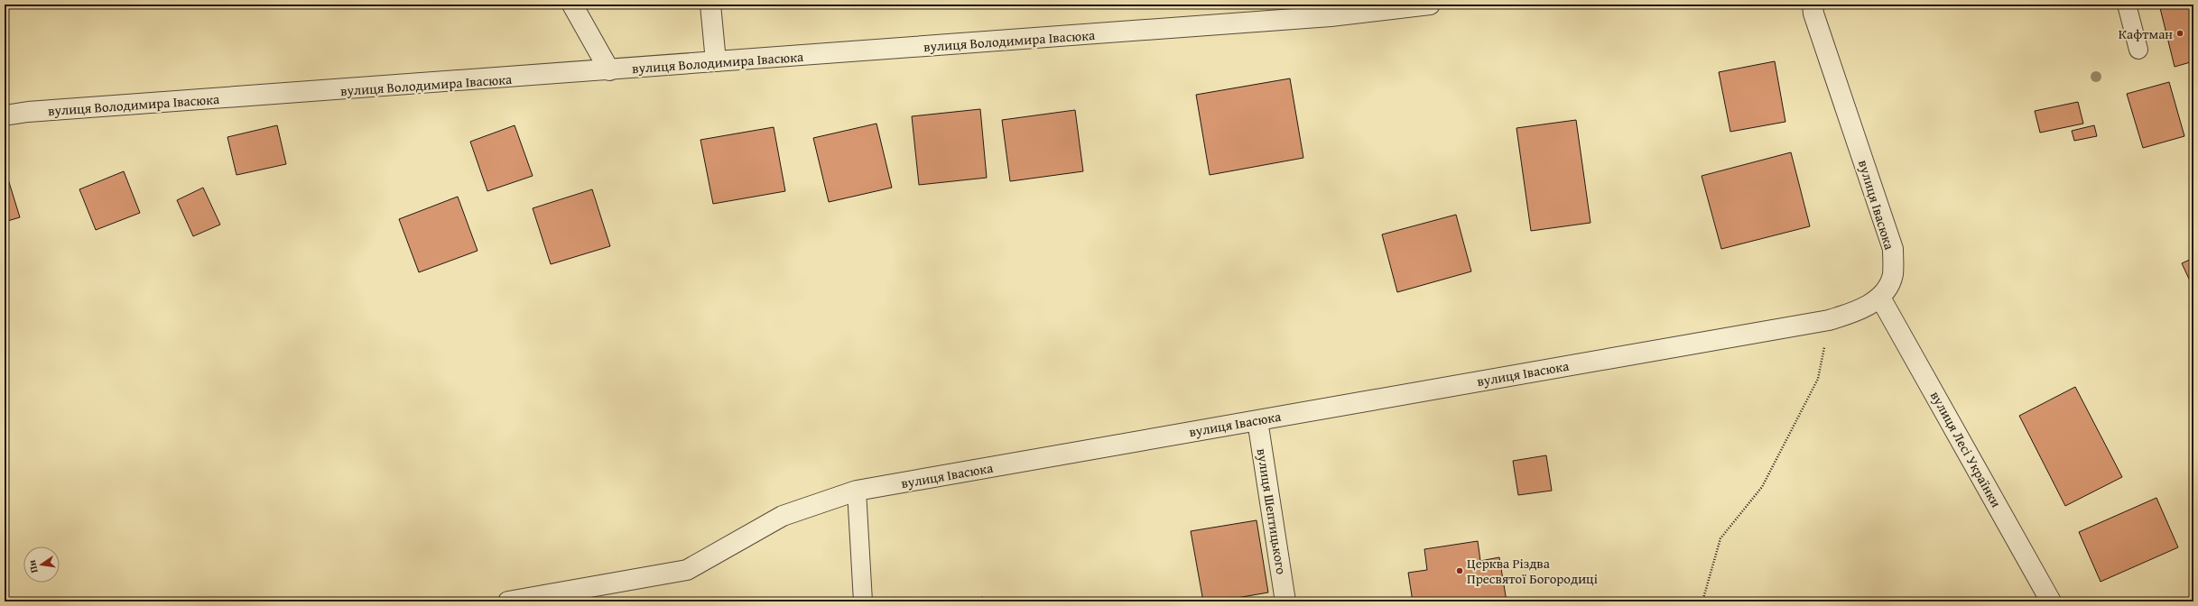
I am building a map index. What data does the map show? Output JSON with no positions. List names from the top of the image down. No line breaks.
{"streets":{"street":["вулиця Володимира Івасюка","вулиця Івасюка","вулиця Лесі Українки","вулиця Шептицького"]},"crossings":[["вулиця Івасюка","вулиця Лесі Українки"],["вулиця Івасюка","вулиця Шептицького"]],"places":["Кафтман","Церква Різдва Пресвятої Богородиці"],"north":"left"}
